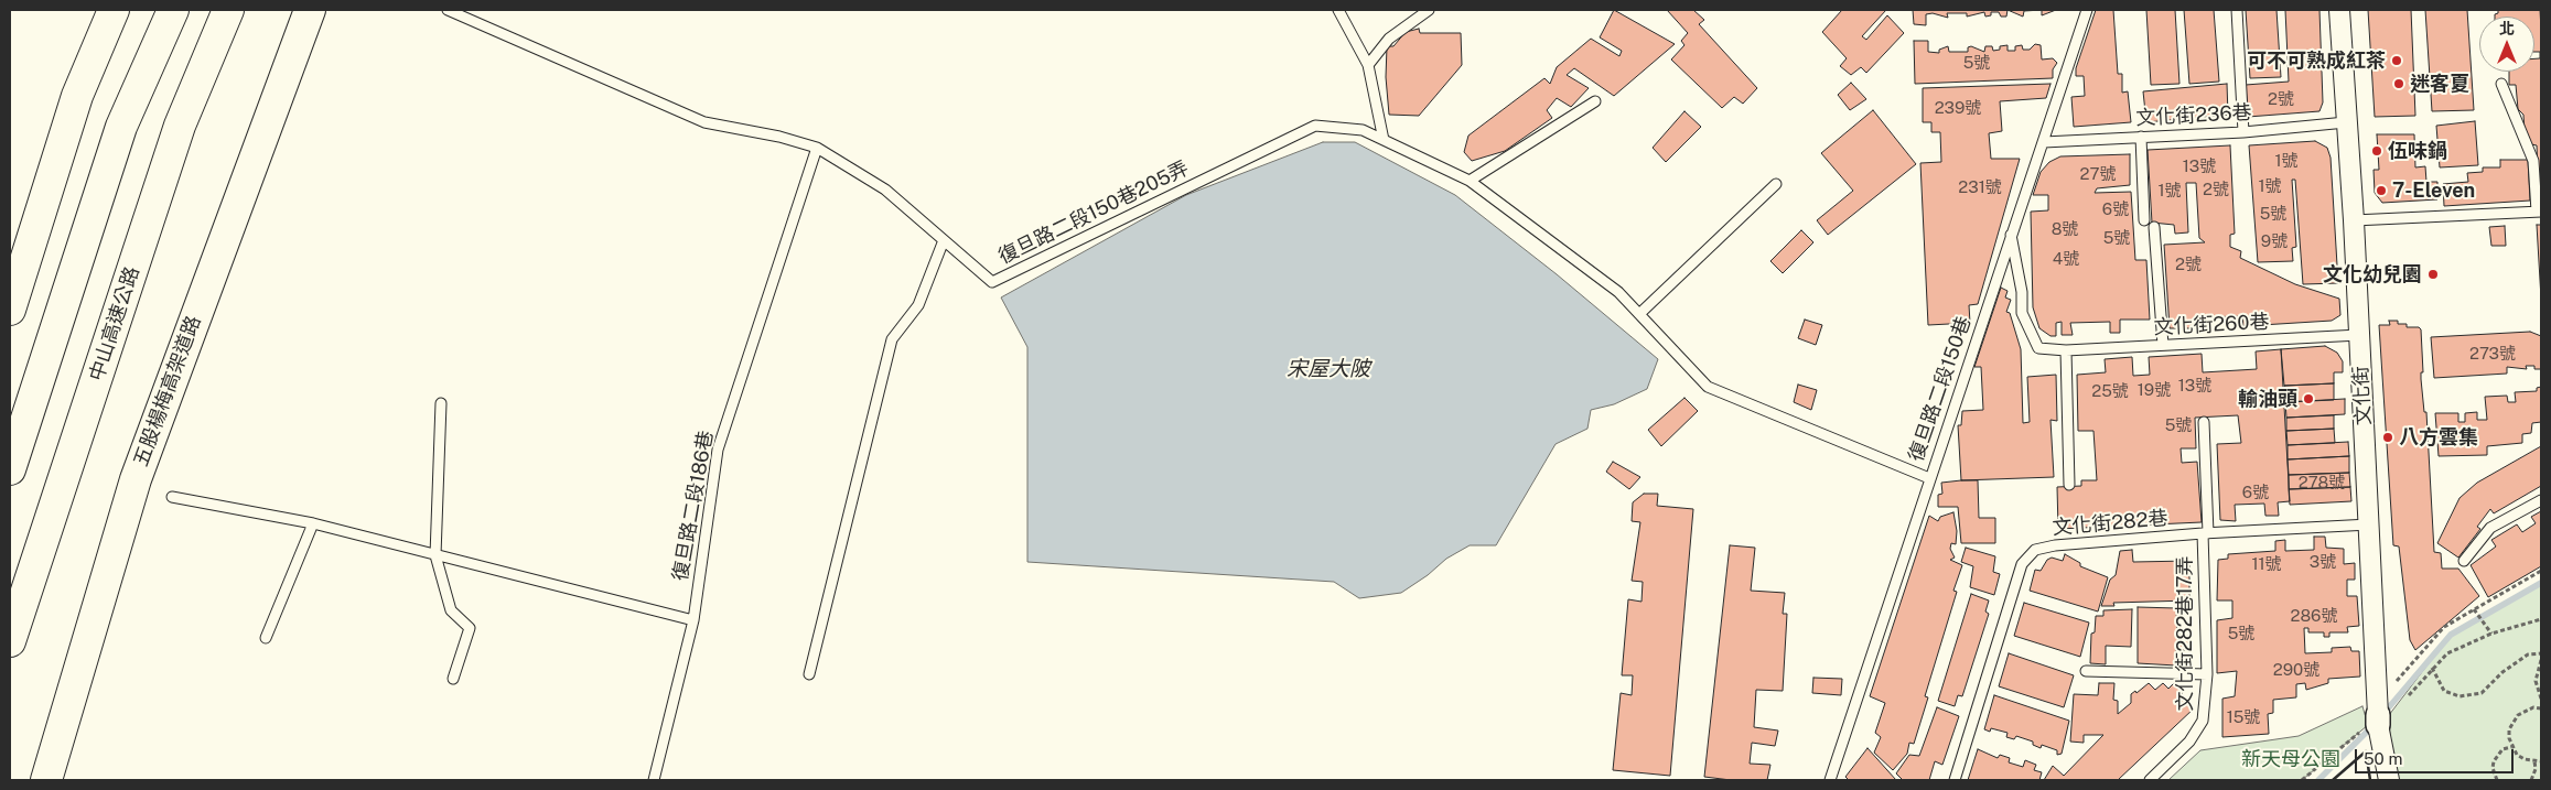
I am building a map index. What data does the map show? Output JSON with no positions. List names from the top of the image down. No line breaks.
{"streets":{"highway":["中山高速公路","五股楊梅高架道路"],"street":["文化街"],"lane":["文化街236巷","復旦路二段150巷205弄","文化街260巷","復旦路二段150巷","復旦路二段186巷","文化街282巷","文化街282巷17弄"]},"crossings":[["文化街236巷","復旦路二段150巷"],["文化街236巷","文化街"],["復旦路二段150巷205弄","復旦路二段150巷"],["復旦路二段150巷205弄","復旦路二段186巷"],["文化街260巷","復旦路二段150巷"],["文化街260巷","文化街"],["文化街","文化街282巷"],["文化街282巷","文化街282巷17弄"]],"water":["宋屋大陂"],"parks":["新天母公園"],"places":["可不可熟成紅茶","迷客夏","伍味鍋","7-Eleven","文化幼兒園","輸油頭","八方雲集"],"house_numbers":["5號","2號","239號","1號","13號","27號","1號","231號","2號","1號","6號","5號","8號","5號","9號","4號","2號","273號","13號","19號","25號","5號","278號","6號","3號","11號","286號","5號","290號","15號"],"scale_bar":"50 m","north":"top"}
